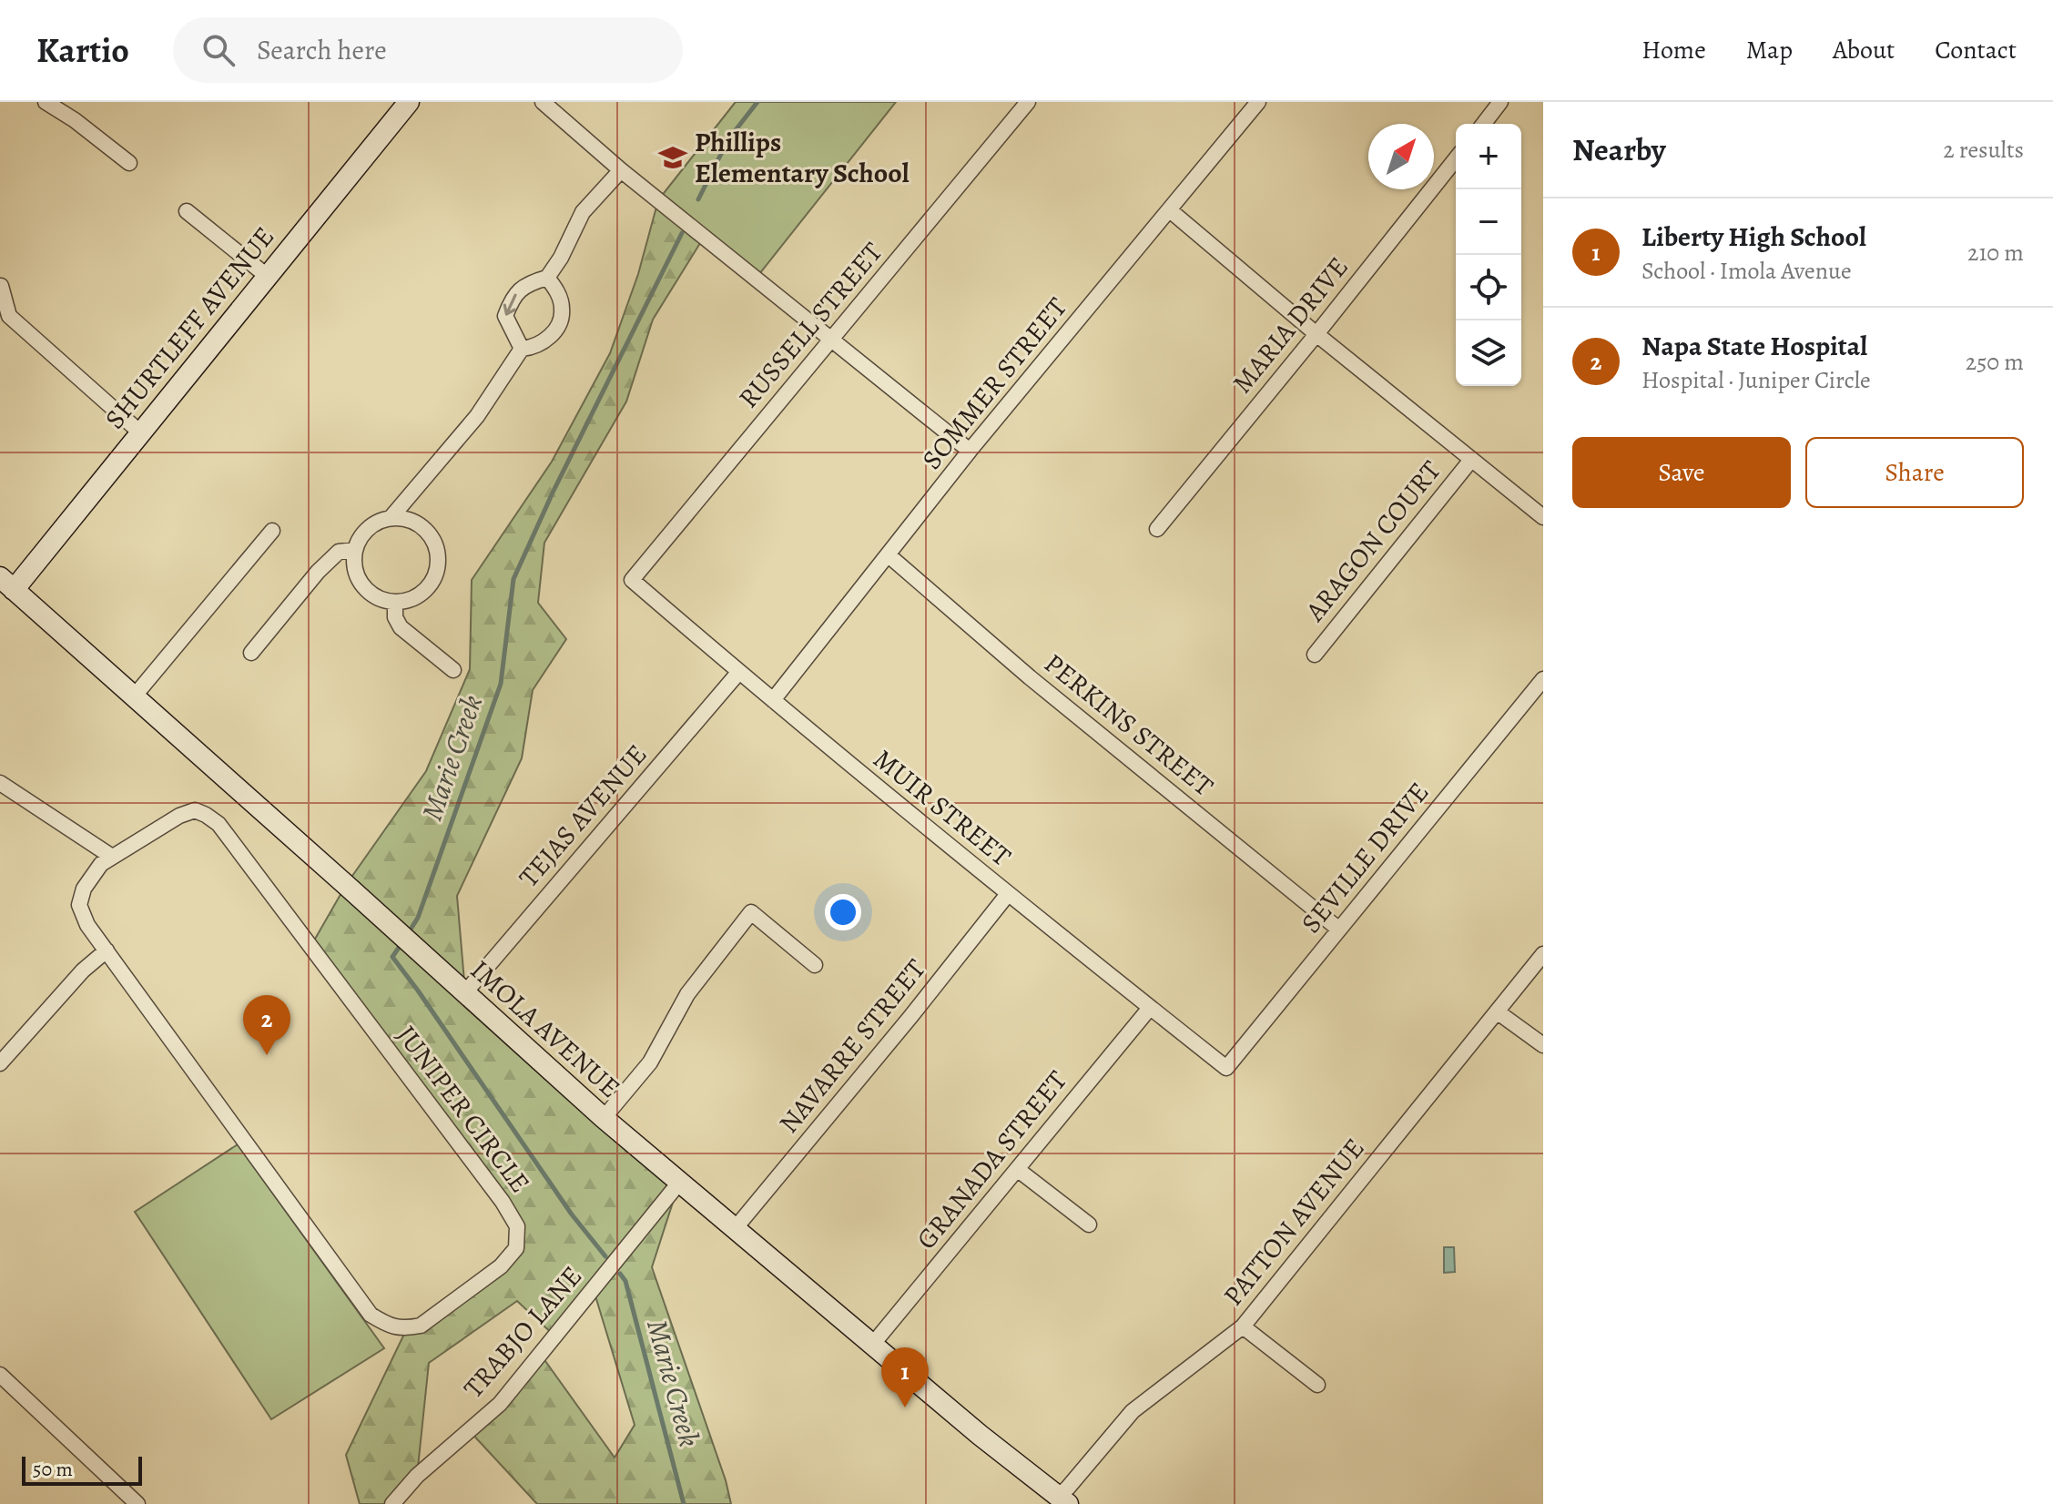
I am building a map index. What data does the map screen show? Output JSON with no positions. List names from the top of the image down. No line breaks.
{"streets":{"street":["RUSSELL STREET","MARIA DRIVE","SHURTLEFF AVENUE","SOMMER STREET","ARAGON COURT","PERKINS STREET","MUIR STREET","TEJAS AVENUE","SEVILLE DRIVE","IMOLA AVENUE","NAVARRE STREET","JUNIPER CIRCLE","GRANADA STREET","PATTON AVENUE","TRABJO LANE"]},"crossings":[["RUSSELL STREET","MUIR STREET"],["SHURTLEFF AVENUE","IMOLA AVENUE"],["SOMMER STREET","PERKINS STREET"],["SOMMER STREET","MUIR STREET"],["PERKINS STREET","SEVILLE DRIVE"],["MUIR STREET","TEJAS AVENUE"],["MUIR STREET","SEVILLE DRIVE"],["MUIR STREET","NAVARRE STREET"],["MUIR STREET","GRANADA STREET"],["TEJAS AVENUE","IMOLA AVENUE"],["IMOLA AVENUE","NAVARRE STREET"],["IMOLA AVENUE","GRANADA STREET"],["IMOLA AVENUE","PATTON AVENUE"],["IMOLA AVENUE","TRABJO LANE"]],"water":["Marie Creek"],"places":{"school or university":["Phillips Elementary School"]},"scale_bar":"50 m","north":"top right","page":{"header":"Kartio","search":"Search here","nav":["Home","Map","About","Contact"],"heading":["Nearby","2 results"],"map_buttons":["+","−"],"list":[{"mark":"1","name":"Liberty High School","note":"School · Imola Avenue","value":"210 m"},{"mark":"2","name":"Napa State Hospital","note":"Hospital · Juniper Circle","value":"250 m"}],"buttons":["Save","Share"],"pins":["2","1"],"scale":"50 m"}}
